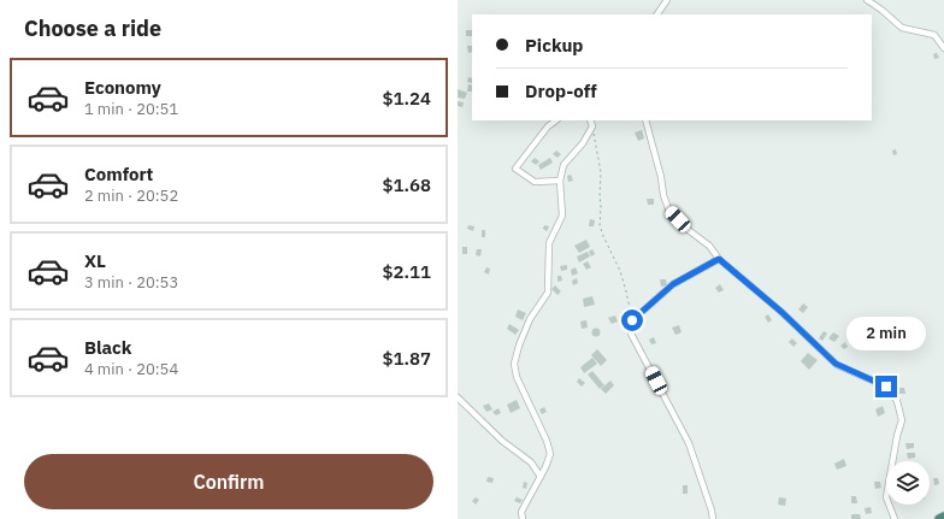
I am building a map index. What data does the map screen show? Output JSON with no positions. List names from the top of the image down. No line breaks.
{"page":{"heading":"Choose a ride","banner":["Pickup","Drop-off"],"list":[{"name":"Economy","note":"1 min · 20:51","value":"$1.24"},{"name":"Comfort","note":"2 min · 20:52","value":"$1.68"},{"name":"XL","note":"3 min · 20:53","value":"$2.11"},{"name":"Black","note":"4 min · 20:54","value":"$1.87"}],"bubble":"2 min","buttons":"Confirm"}}
